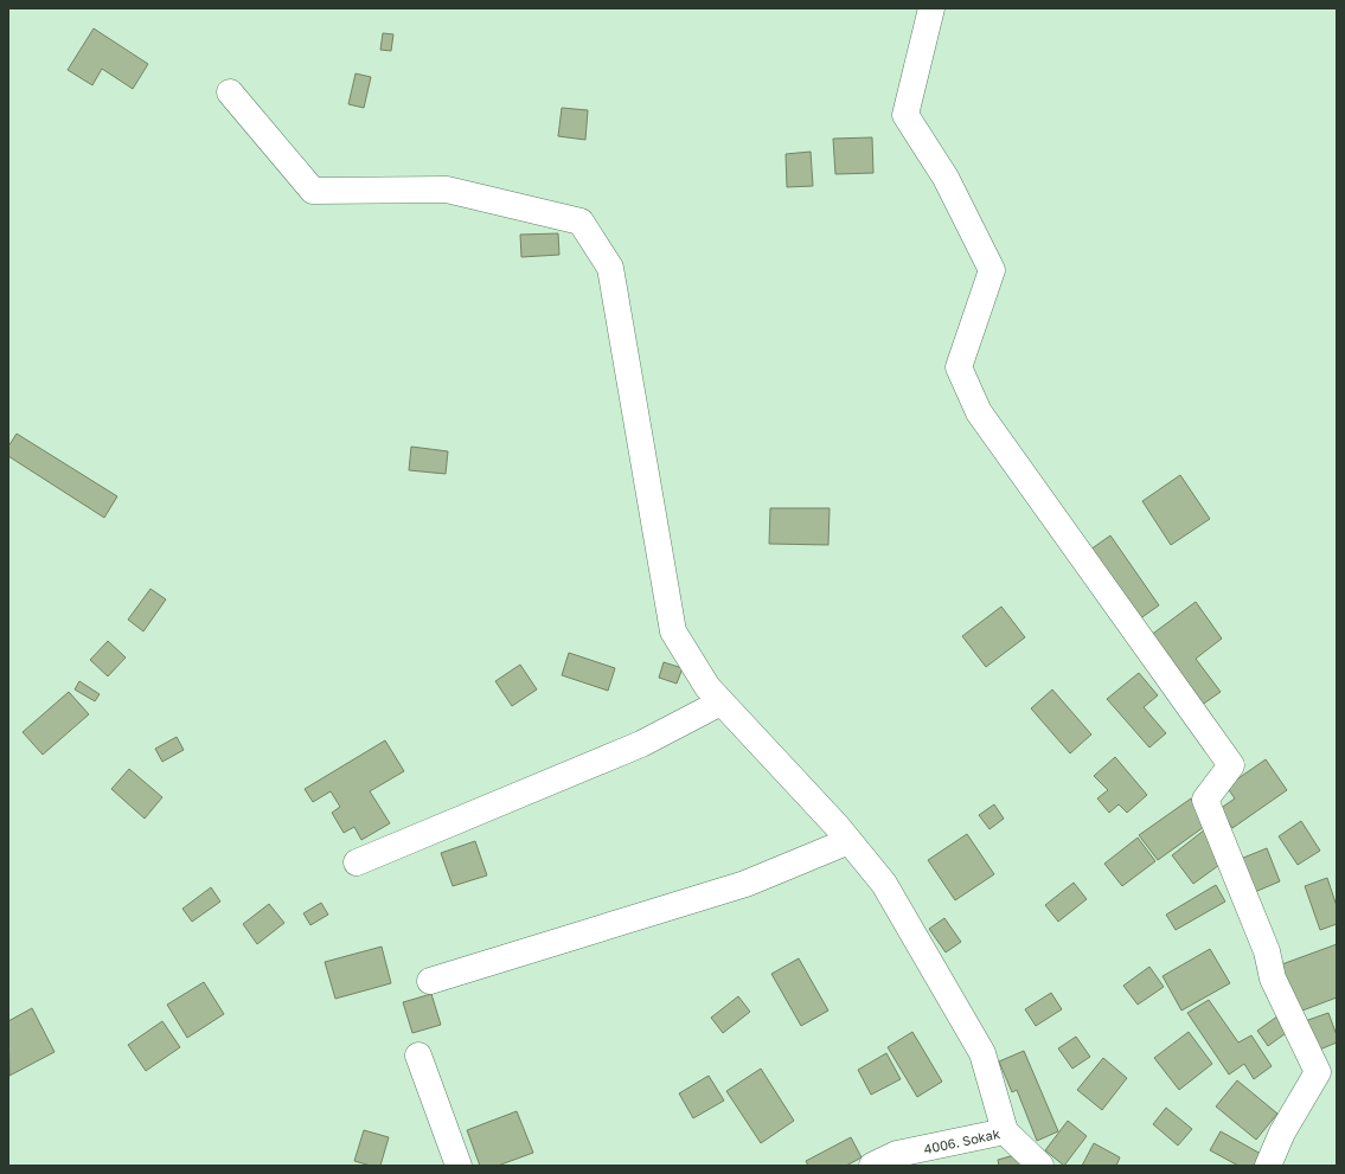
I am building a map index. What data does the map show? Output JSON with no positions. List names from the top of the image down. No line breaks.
{"streets":{"street":["4006. Sokak"]}}
